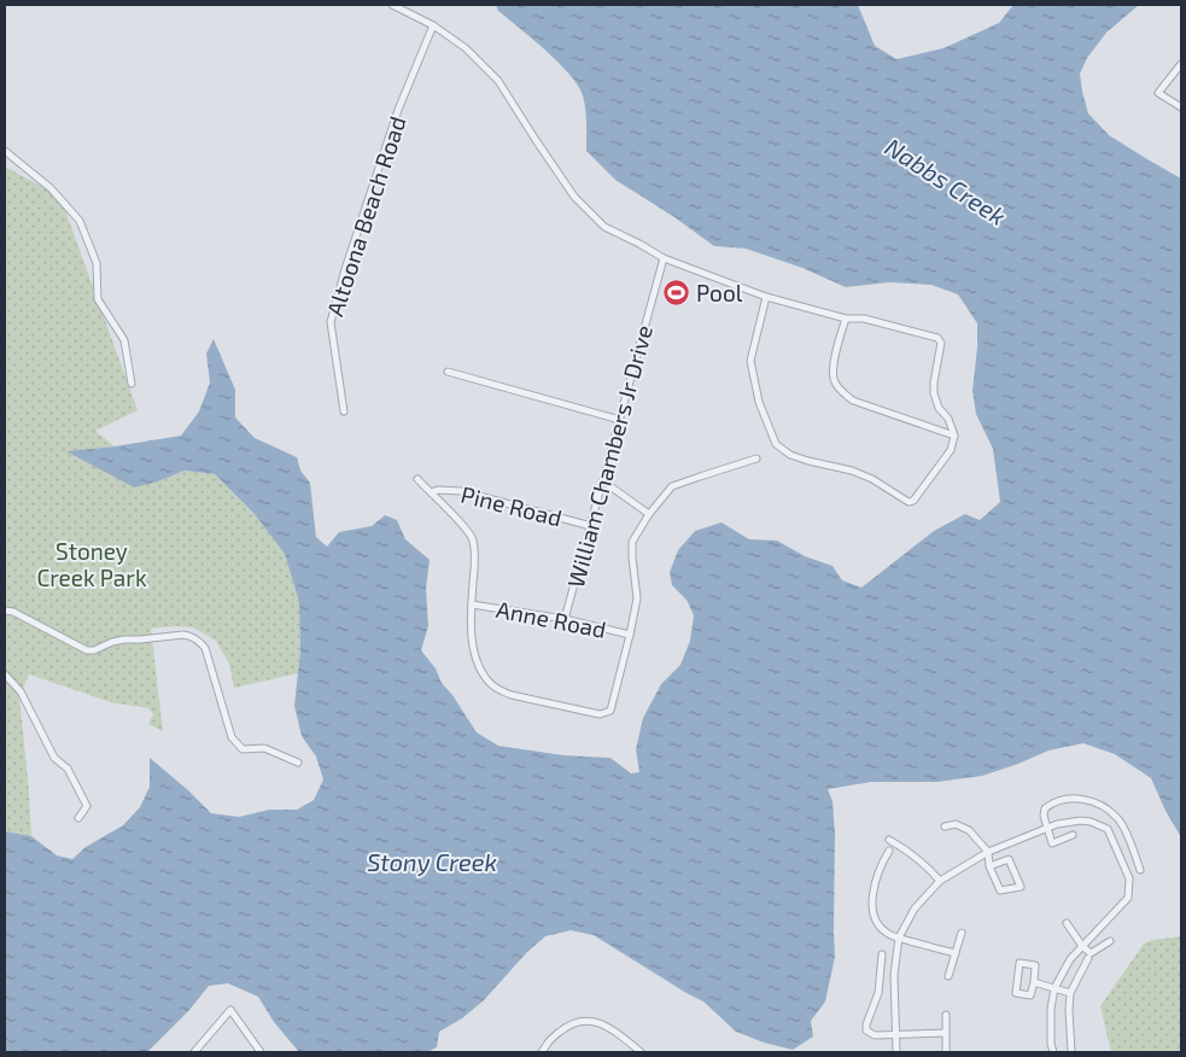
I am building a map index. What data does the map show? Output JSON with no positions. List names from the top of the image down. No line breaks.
{"streets":{"street":["Altoona Beach Road","William Chambers Jr Drive","Pine Road","Anne Road"]},"crossings":[["William Chambers Jr Drive","Pine Road"],["William Chambers Jr Drive","Anne Road"]],"water":["Nabbs Creek","Stony Creek"],"parks":["Stoney Creek Park"],"places":{"sports":["Pool"]}}
